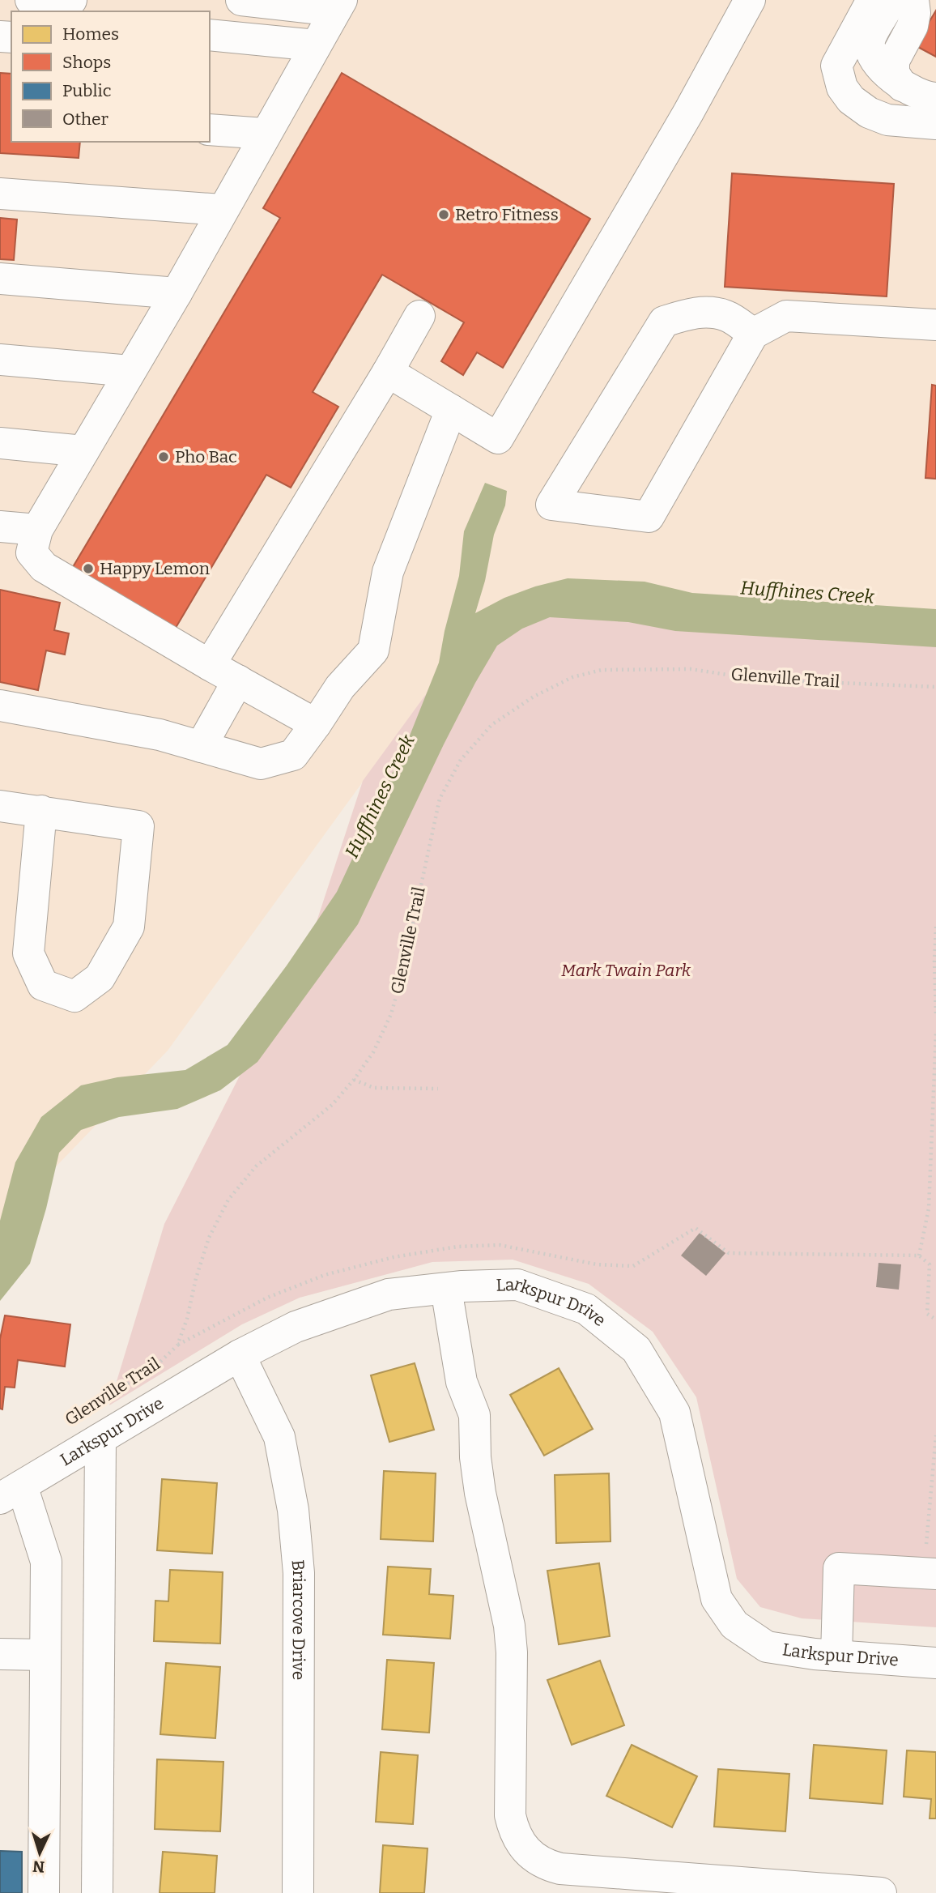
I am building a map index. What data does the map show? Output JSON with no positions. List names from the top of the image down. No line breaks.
{"streets":{"street":["Larkspur Drive","Briarcove Drive"],"path":["Glenville Trail"]},"crossings":[["Larkspur Drive","Briarcove Drive"]],"water":["Huffhines Creek"],"parks":["Mark Twain Park"],"places":["Retro Fitness","Pho Bac","Happy Lemon"],"legend":["Homes","Shops","Public","Other"],"north":"bottom"}
